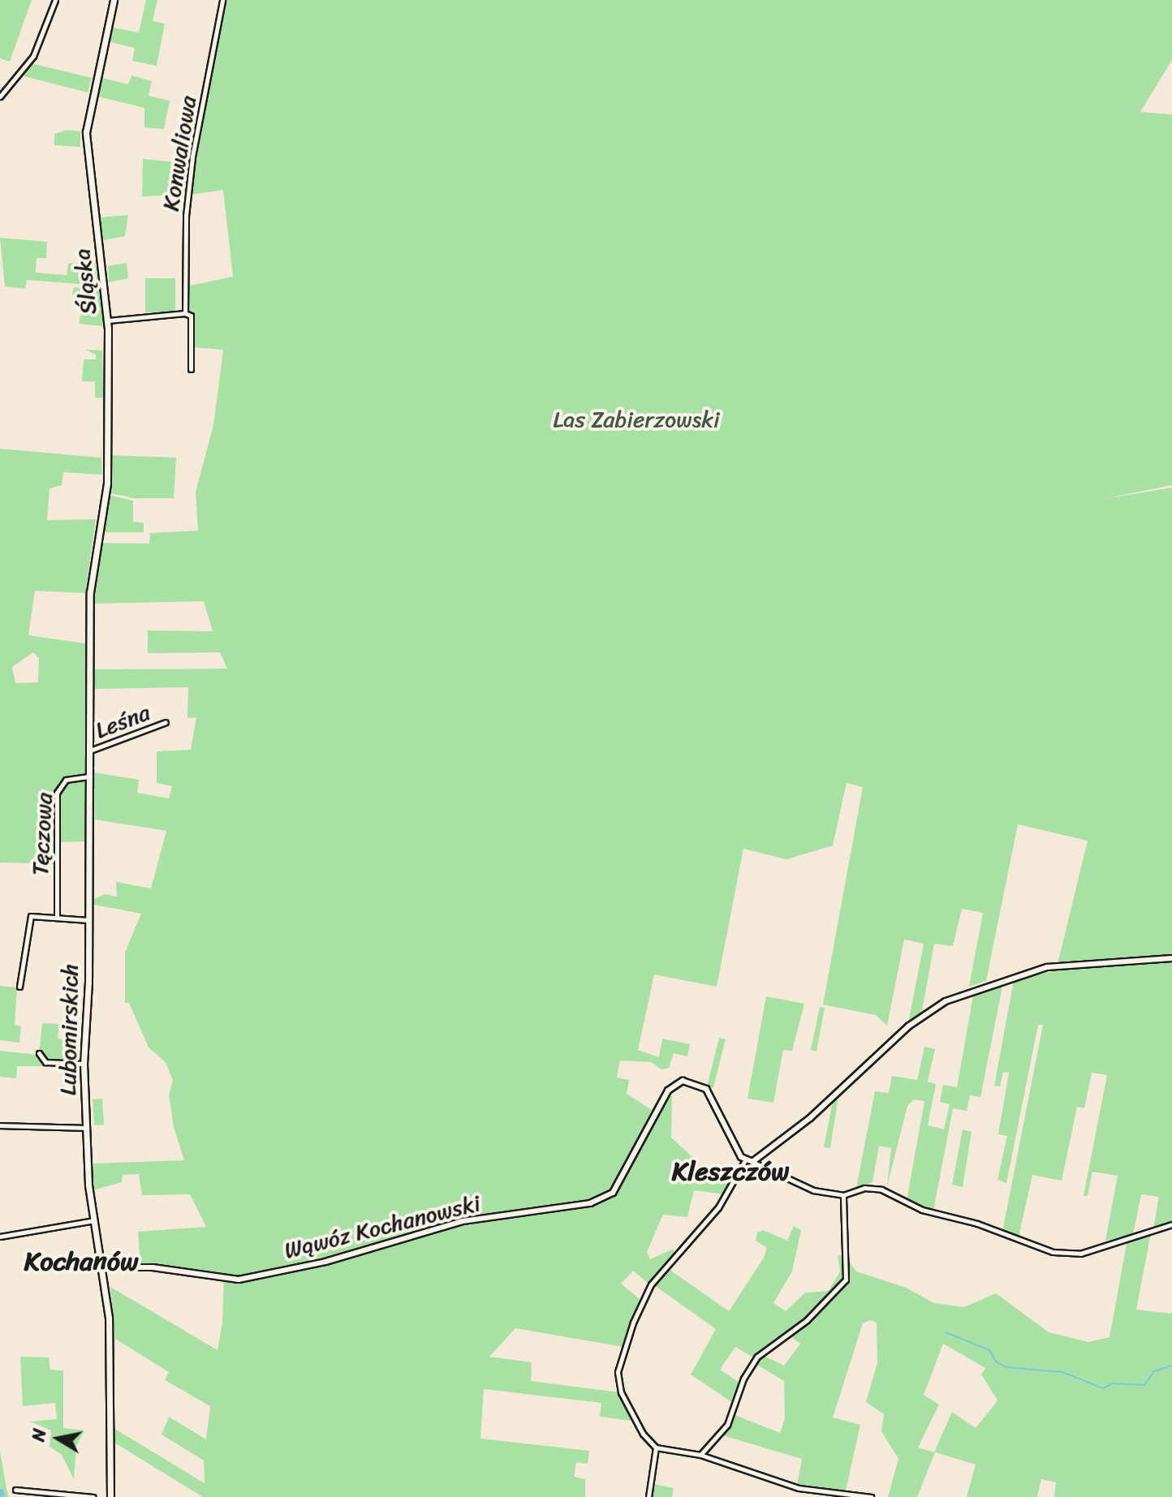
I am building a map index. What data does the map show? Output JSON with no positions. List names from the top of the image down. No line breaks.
{"streets":{"main road":["Śląska","Lubomirskich"],"street":["Konwaliowa","Leśna","Tęczowa","Wąwóz Kochanowski"]},"crossings":[["Śląska","Lubomirskich"],["Leśna","Lubomirskich"],["Tęczowa","Lubomirskich"],["Lubomirskich","Wąwóz Kochanowski"]],"districts":["Kleszczów","Kochanów"],"parks":["Las Zabierzowski"],"north":"left"}
